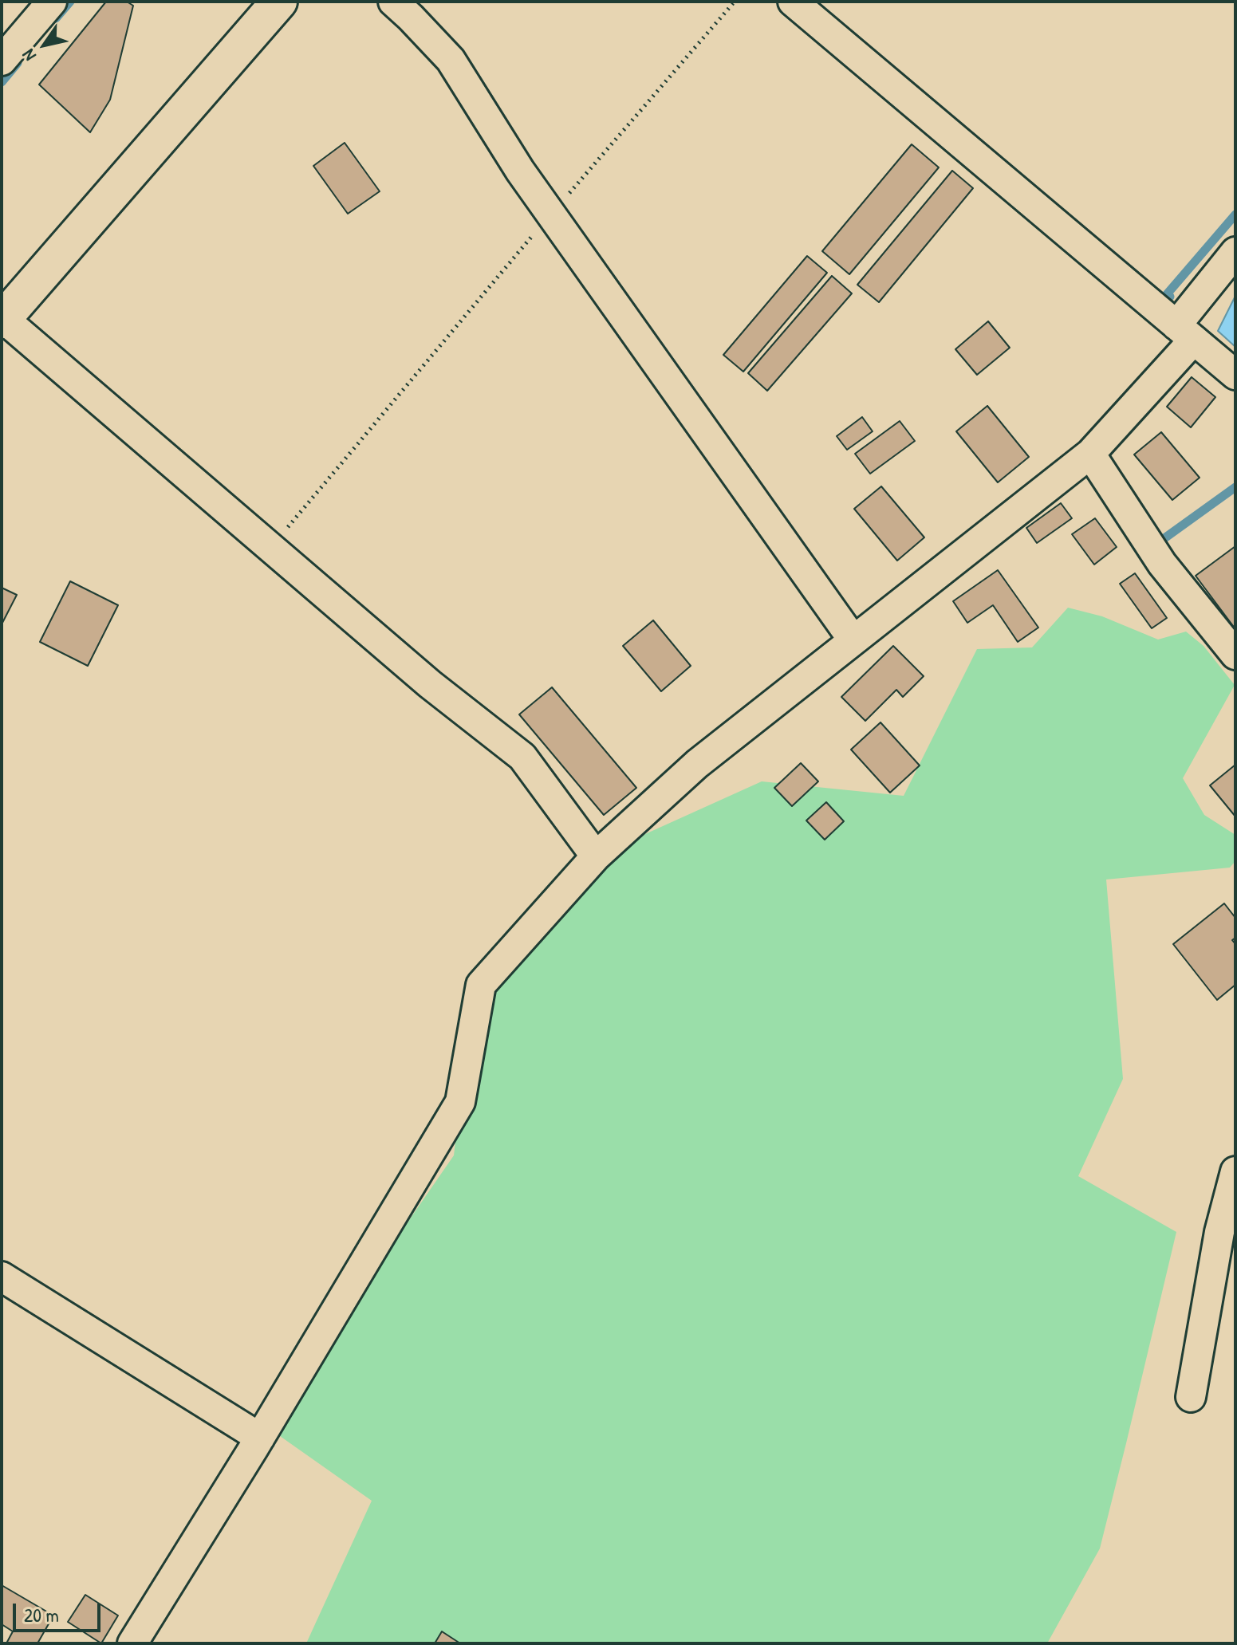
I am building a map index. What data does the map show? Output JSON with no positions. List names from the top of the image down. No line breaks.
{"scale_bar":"20 m","north":"bottom left"}
